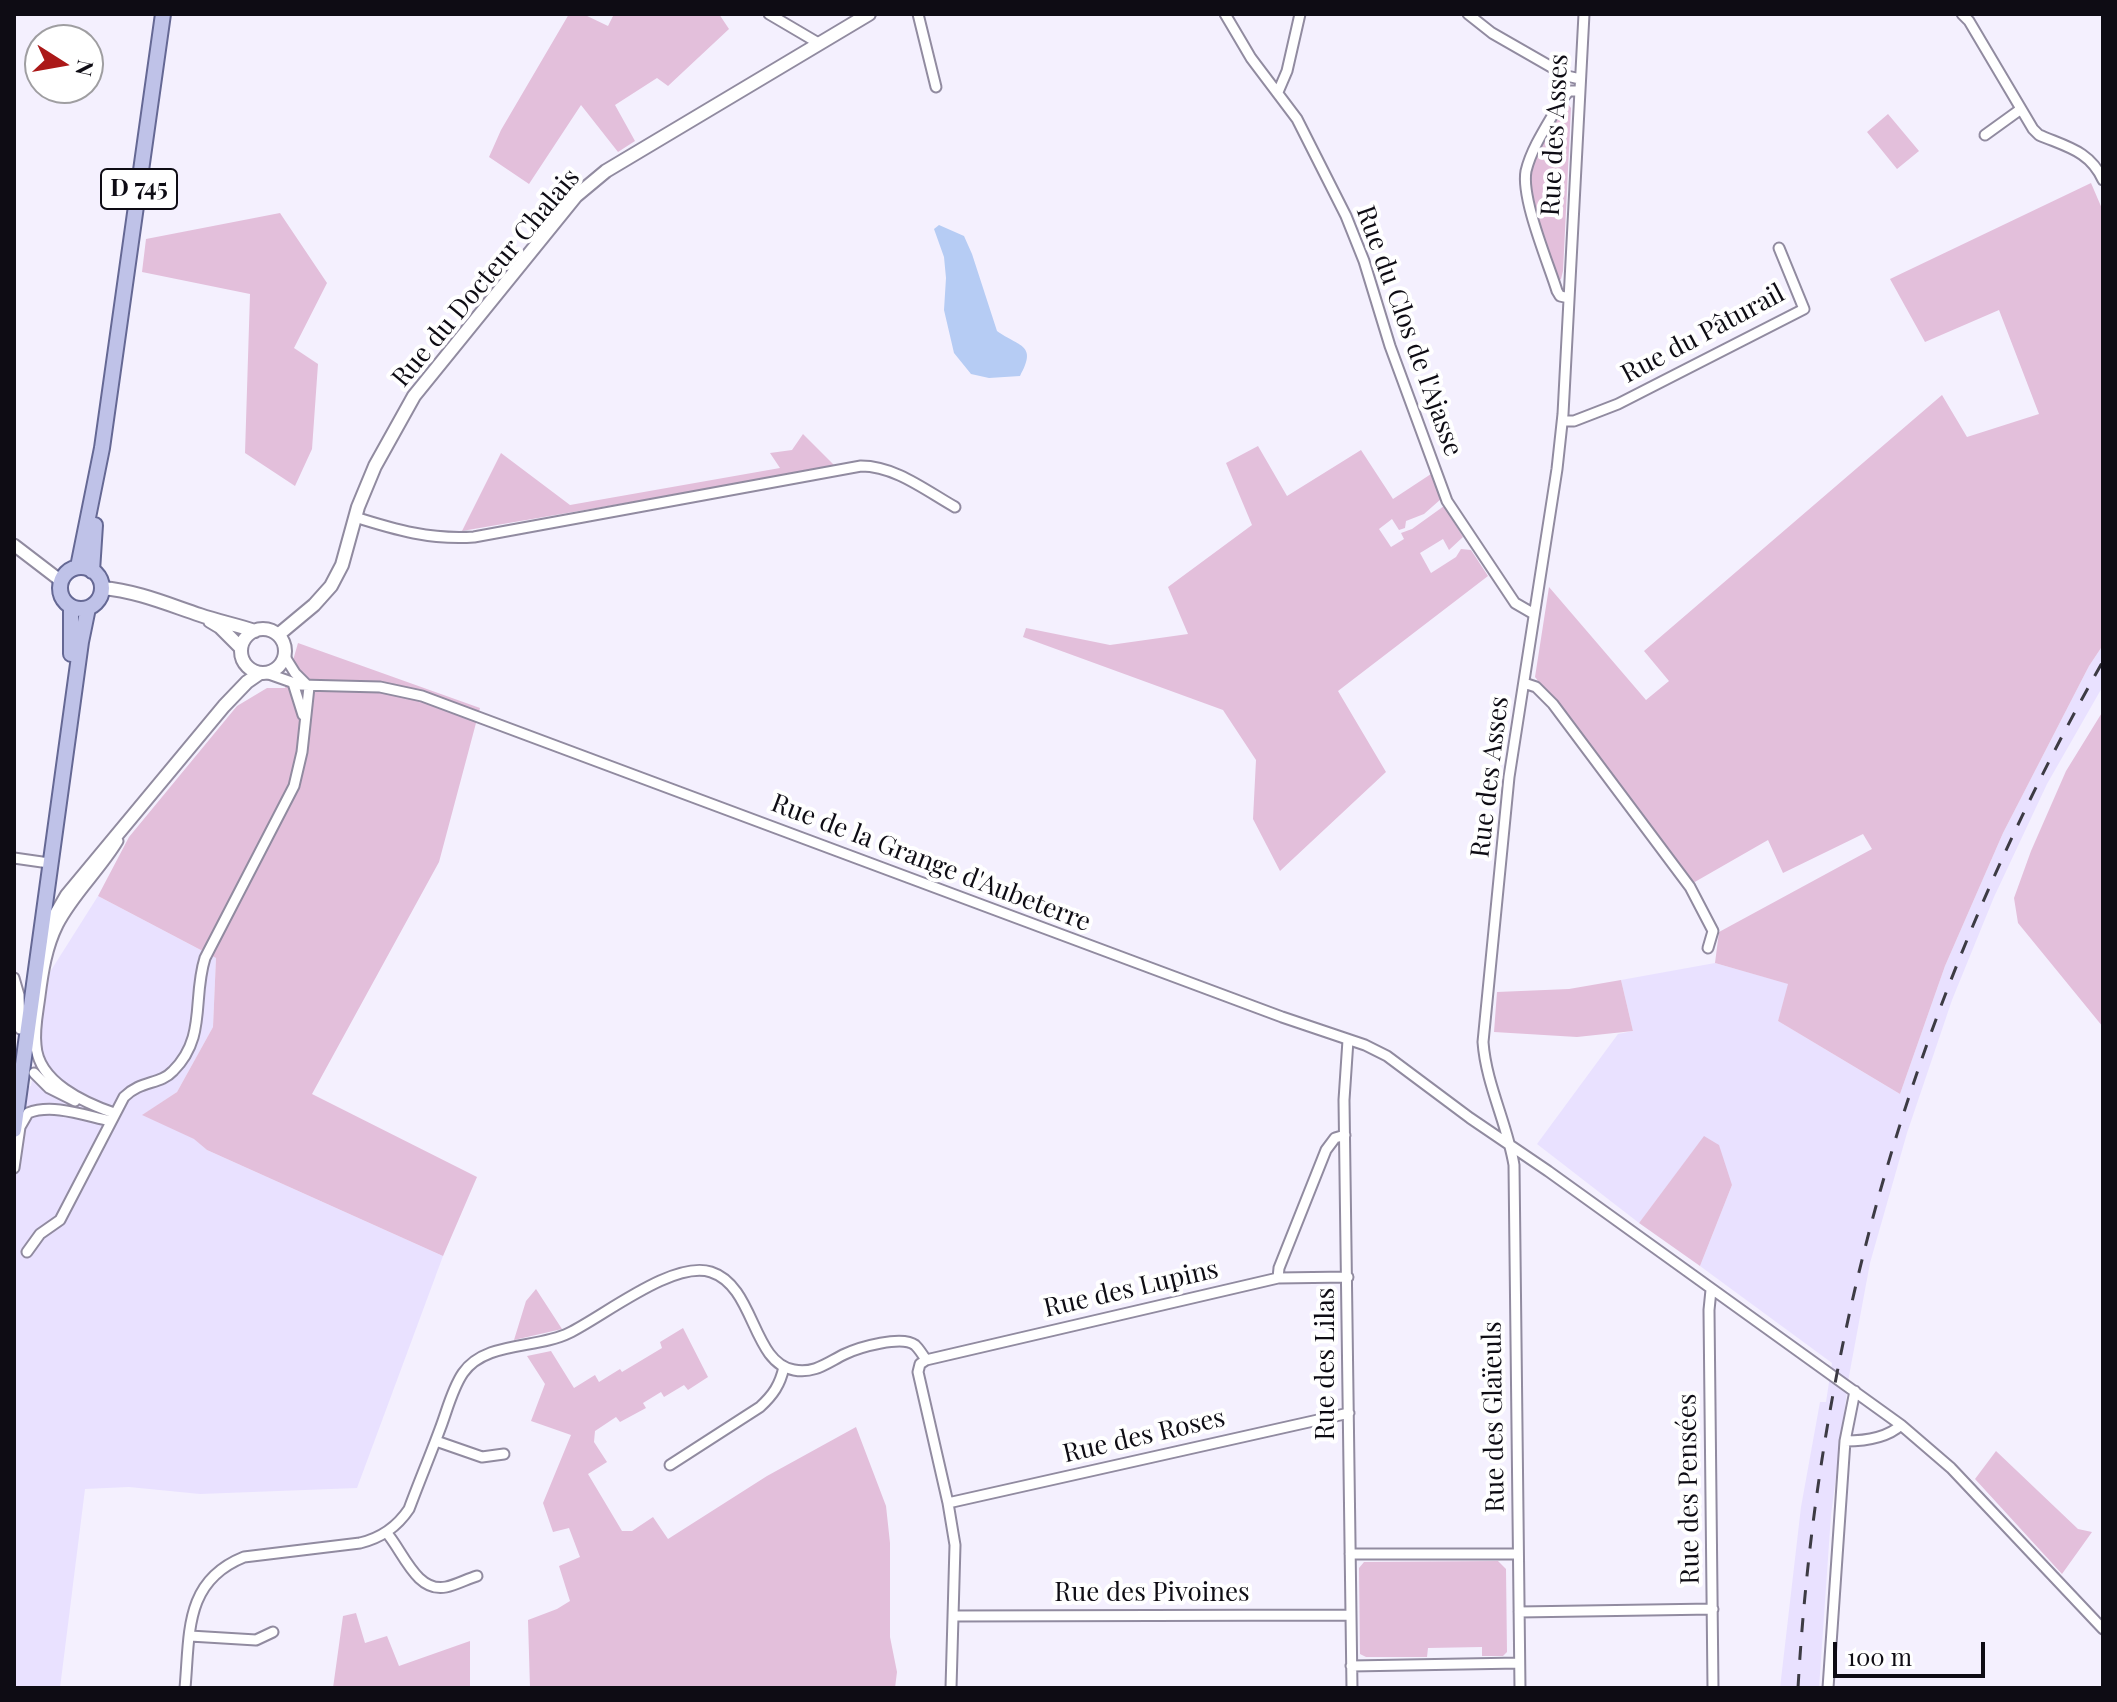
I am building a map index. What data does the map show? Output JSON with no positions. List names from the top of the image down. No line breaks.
{"streets":{"main road":["D 745","Rue du Docteur Chalais"],"street":["Rue des Asses","Rue du Clos de l'Ajasse","Rue du Pâturail","Rue de la Grange d'Aubeterre","Rue des Lupins","Rue des Lilas","Rue des Glaïeuls","Rue des Roses","Rue des Pensées","Rue des Pivoines"]},"crossings":[["Rue des Asses","Rue du Clos de l'Ajasse"],["Rue des Asses","Rue du Pâturail"],["Rue des Asses","Rue de la Grange d'Aubeterre"],["Rue des Asses","Rue des Glaïeuls"],["Rue du Docteur Chalais","Rue de la Grange d'Aubeterre"],["Rue de la Grange d'Aubeterre","Rue des Lilas"],["Rue de la Grange d'Aubeterre","Rue des Glaïeuls"],["Rue des Lupins","Rue des Lilas"],["Rue des Lilas","Rue des Roses"],["Rue des Lilas","Rue des Pivoines"]],"scale_bar":"100 m","north":"right"}
